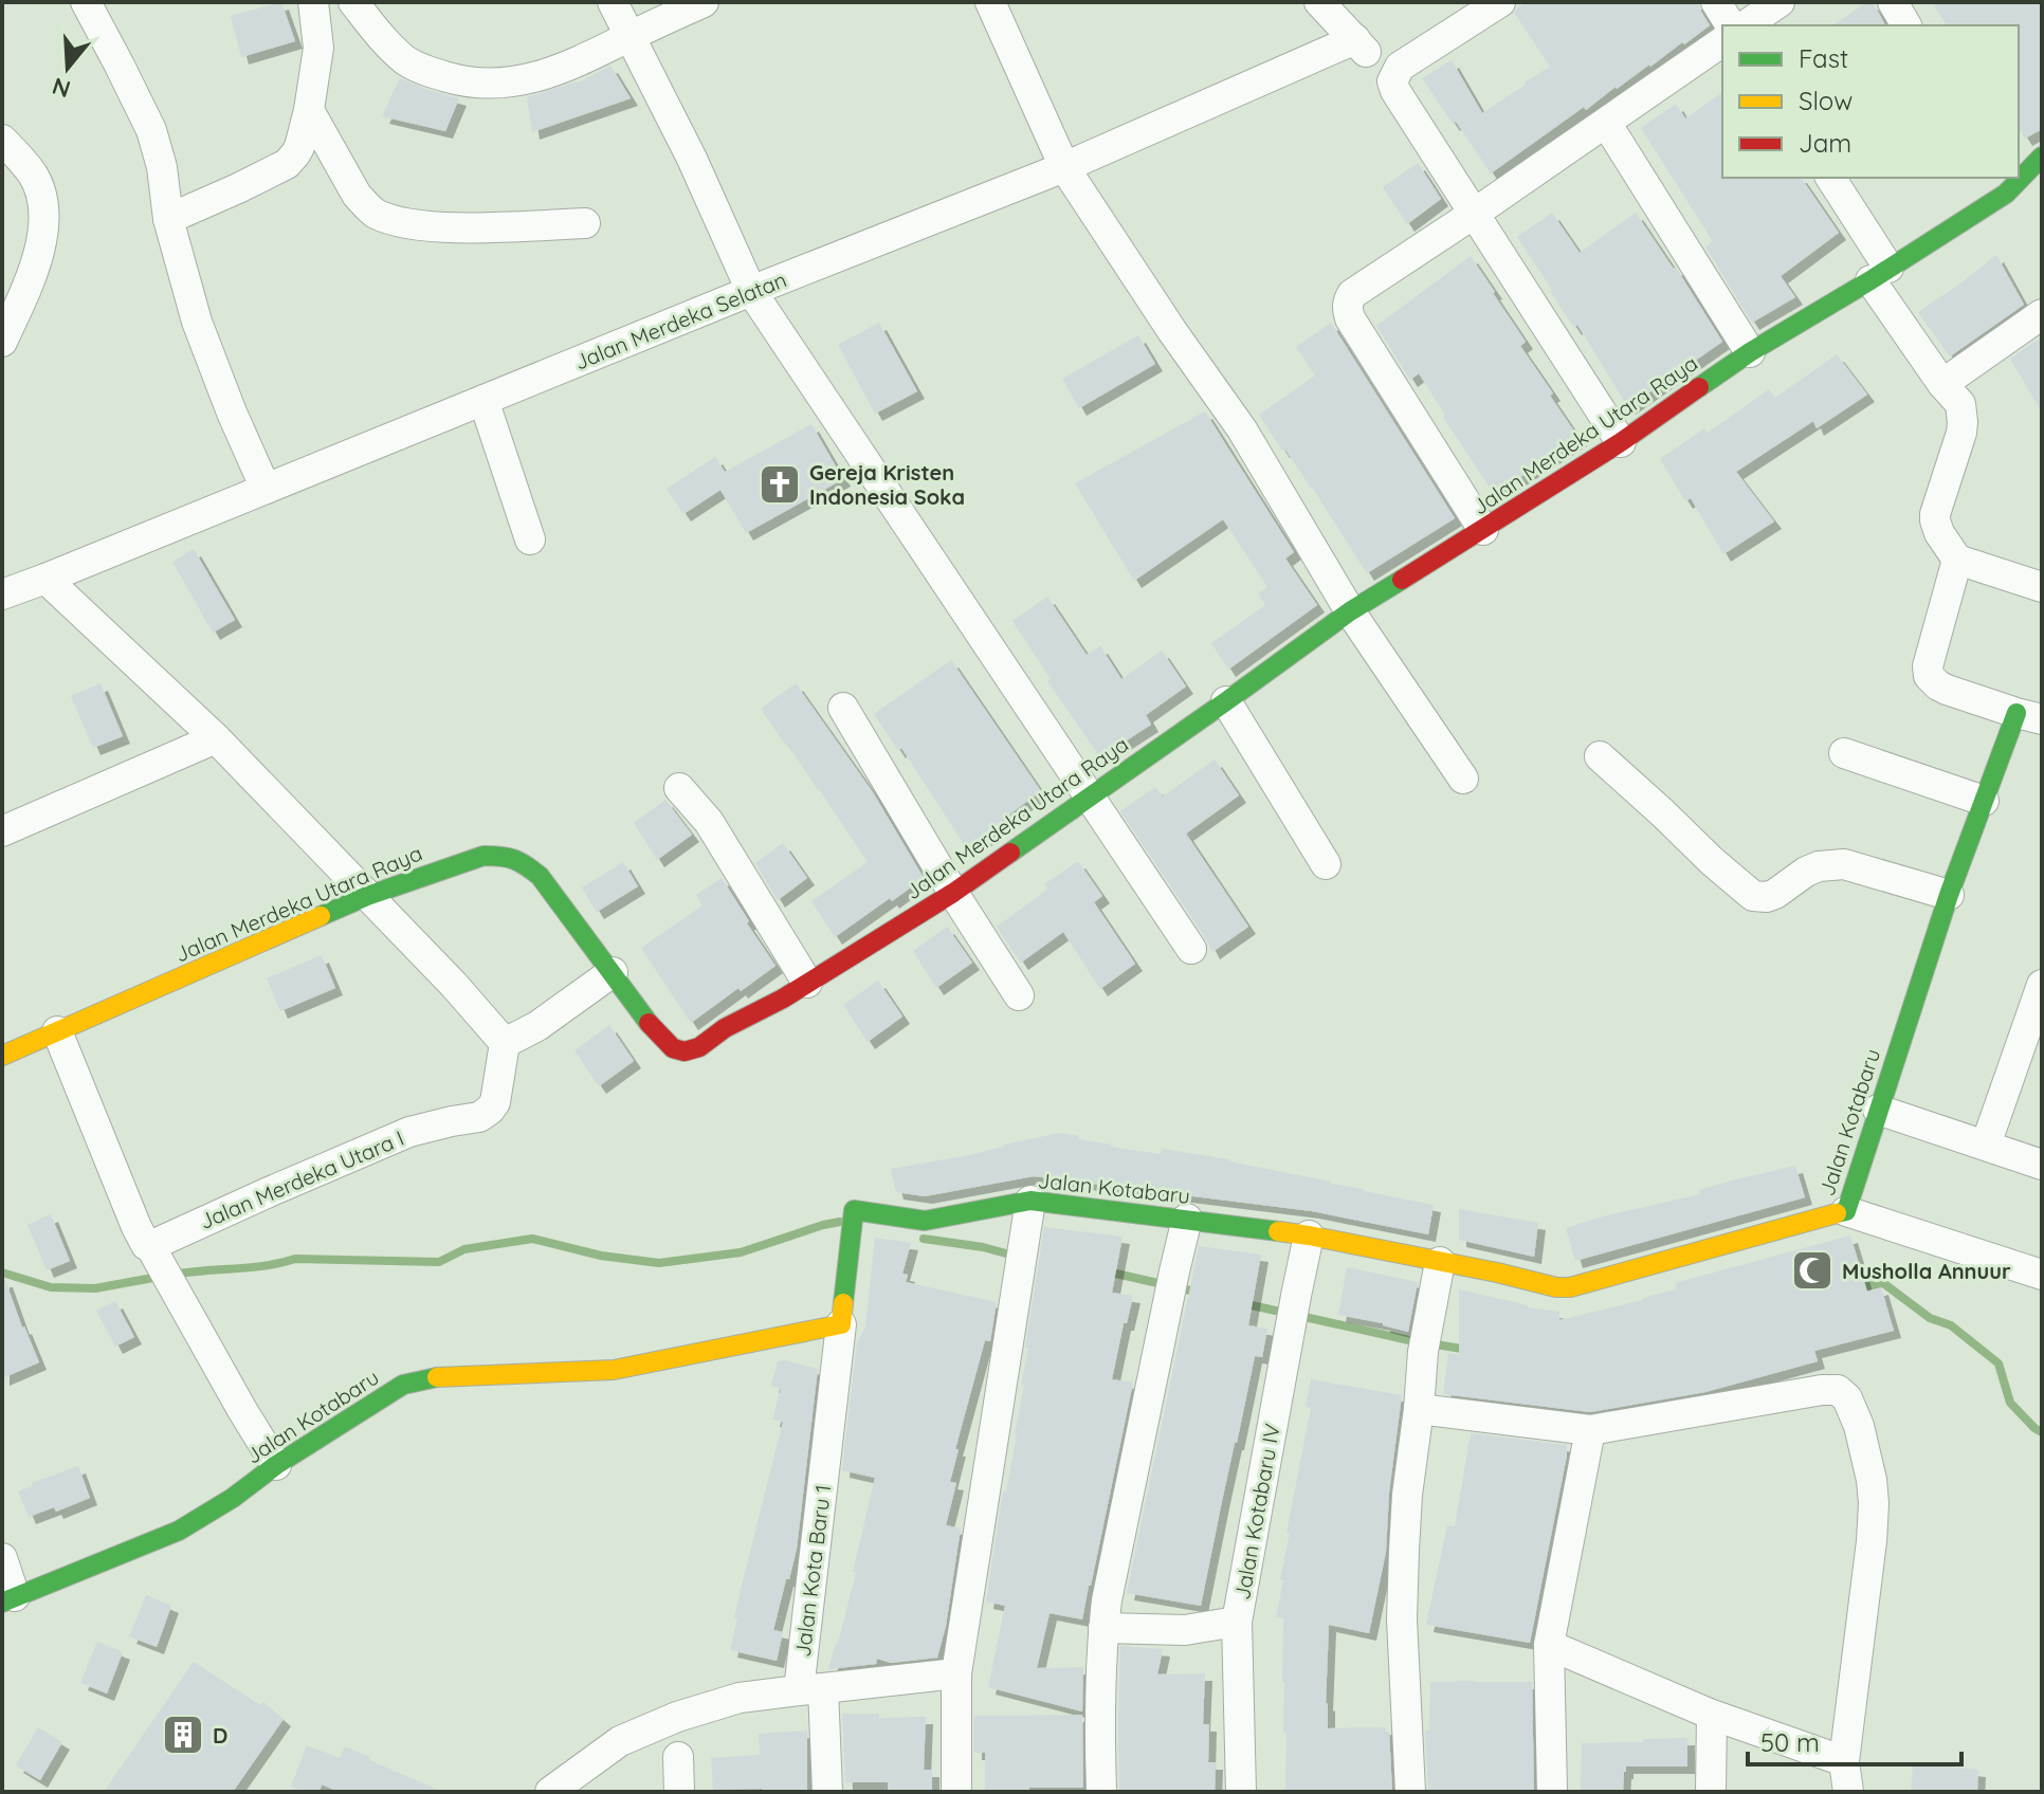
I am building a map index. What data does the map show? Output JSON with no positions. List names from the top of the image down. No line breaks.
{"streets":{"street":["Jalan Merdeka Selatan","Jalan Merdeka Utara Raya","Jalan Kotabaru","Jalan Merdeka Utara I","Jalan Kotabaru IV","Jalan Kota Baru 1"]},"crossings":[["Jalan Kotabaru","Jalan Kotabaru IV"],["Jalan Kotabaru","Jalan Kota Baru 1"]],"places":{"church":["Gereja Kristen Indonesia Soka"],"mosque":["Musholla Annuur"],"building":["D"]},"legend":["Fast","Slow","Jam"],"scale_bar":"50 m","north":"bottom"}
